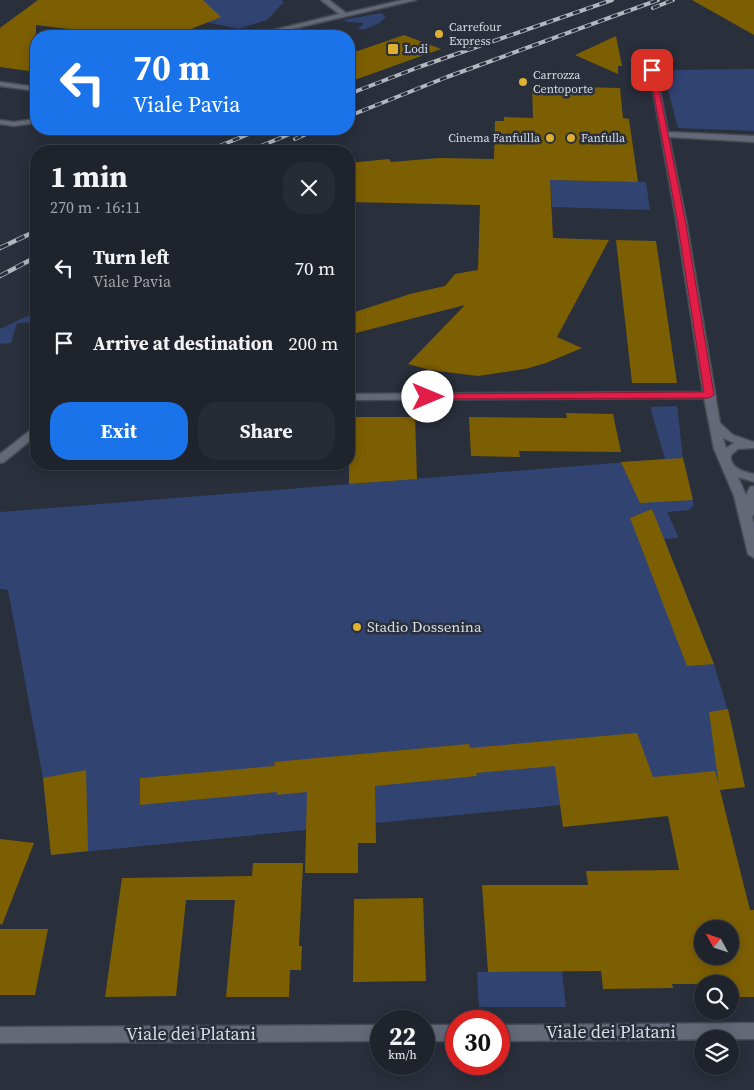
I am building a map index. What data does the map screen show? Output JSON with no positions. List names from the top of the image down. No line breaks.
{"streets":{"street":["Viale dei Platani"]},"places":{"other":["Carrefour Express","Carrozza Centoporte","Cinema Fanfullla","Fanfulla","Stadio Dossenina"],"transit":["Lodi"]},"north":"top left","page":{"turn":["70 m","Viale Pavia"],"heading":["1 min","270 m · 16:11"],"list":[{"name":"Turn left","note":"Viale Pavia","value":"70 m"},{"name":"Arrive at destination","value":"200 m"}],"buttons":["Exit","Share"],"speed":"22 km/h","limit":"30"}}
